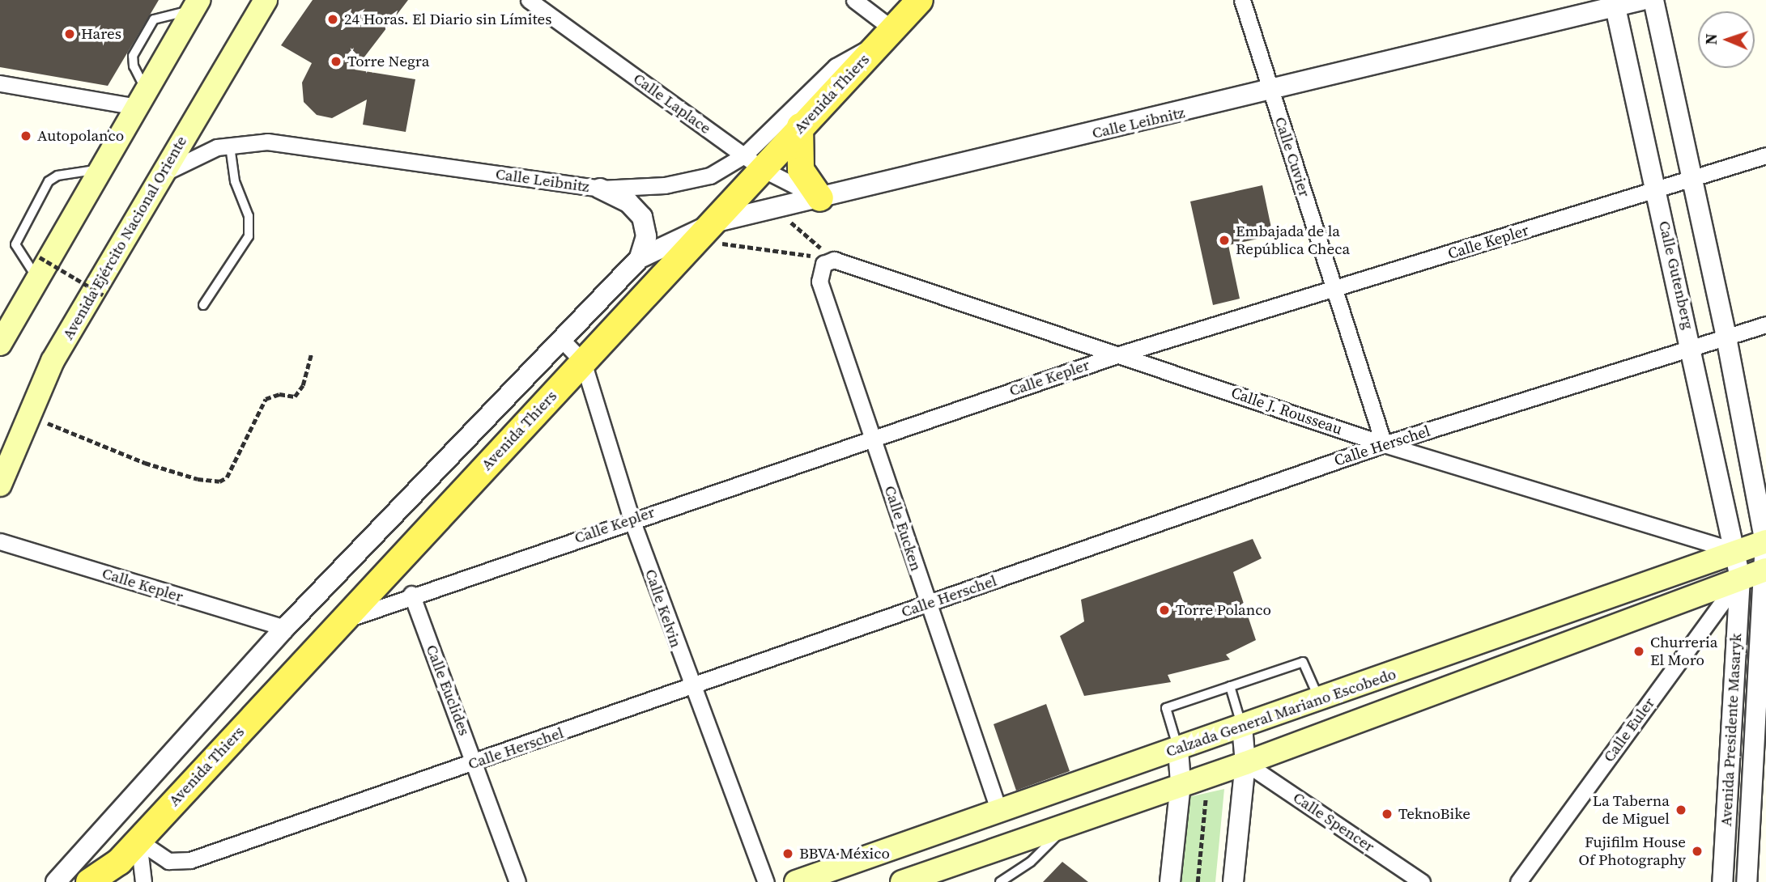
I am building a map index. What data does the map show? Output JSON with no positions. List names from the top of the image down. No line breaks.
{"streets":{"main road":["Avenida Thiers","Avenida Ejército Nacional Oriente","Calzada General Mariano Escobedo"],"street":["Calle Laplace","Calle Leibnitz","Calle Cuvier","Calle Kepler","Calle Gutenberg","Calle J. Rousseau","Calle Herschel","Calle Eucken","Calle Kelvin","Calle Euclides","Calle Euler","Avenida Presidente Masaryk","Calle Spencer"]},"crossings":[["Avenida Thiers","Calle Laplace"],["Avenida Thiers","Calle Leibnitz"],["Avenida Thiers","Calle Kepler"],["Avenida Thiers","Calle Herschel"],["Avenida Thiers","Calle Kelvin"],["Calle Laplace","Calle Leibnitz"],["Calle Leibnitz","Calle Cuvier"],["Calle Leibnitz","Avenida Ejército Nacional Oriente"],["Calle Leibnitz","Calle Gutenberg"],["Calle Cuvier","Calle Kepler"],["Calle Cuvier","Calle J. Rousseau"],["Calle Cuvier","Calle Herschel"],["Calle Kepler","Calle Gutenberg"],["Calle Kepler","Calle J. Rousseau"],["Calle Kepler","Calle Eucken"],["Calle Kepler","Calle Kelvin"],["Calle Kepler","Calle Euclides"],["Calle Gutenberg","Calle J. Rousseau"],["Calle Gutenberg","Calle Herschel"],["Calle Gutenberg","Calzada General Mariano Escobedo"],["Calle Gutenberg","Calle Euler"],["Calle Gutenberg","Avenida Presidente Masaryk"],["Calle J. Rousseau","Calle Herschel"],["Calle J. Rousseau","Calle Eucken"],["Calle J. Rousseau","Calzada General Mariano Escobedo"],["Calle Herschel","Calle Eucken"],["Calle Herschel","Calle Kelvin"],["Calle Herschel","Calle Euclides"],["Calle Eucken","Calzada General Mariano Escobedo"],["Calzada General Mariano Escobedo","Calle Euler"],["Calzada General Mariano Escobedo","Avenida Presidente Masaryk"],["Calzada General Mariano Escobedo","Calle Spencer"],["Calle Euler","Avenida Presidente Masaryk"]],"places":["24 Horas. El Diario sin Límites","Hares","Torre Negra","Autopolanco","Embajada de la República Checa","Torre Polanco","Churreria El Moro","La Taberna de Miguel","TeknoBike","Fujifilm House Of Photography","BBVA México"],"north":"left"}
